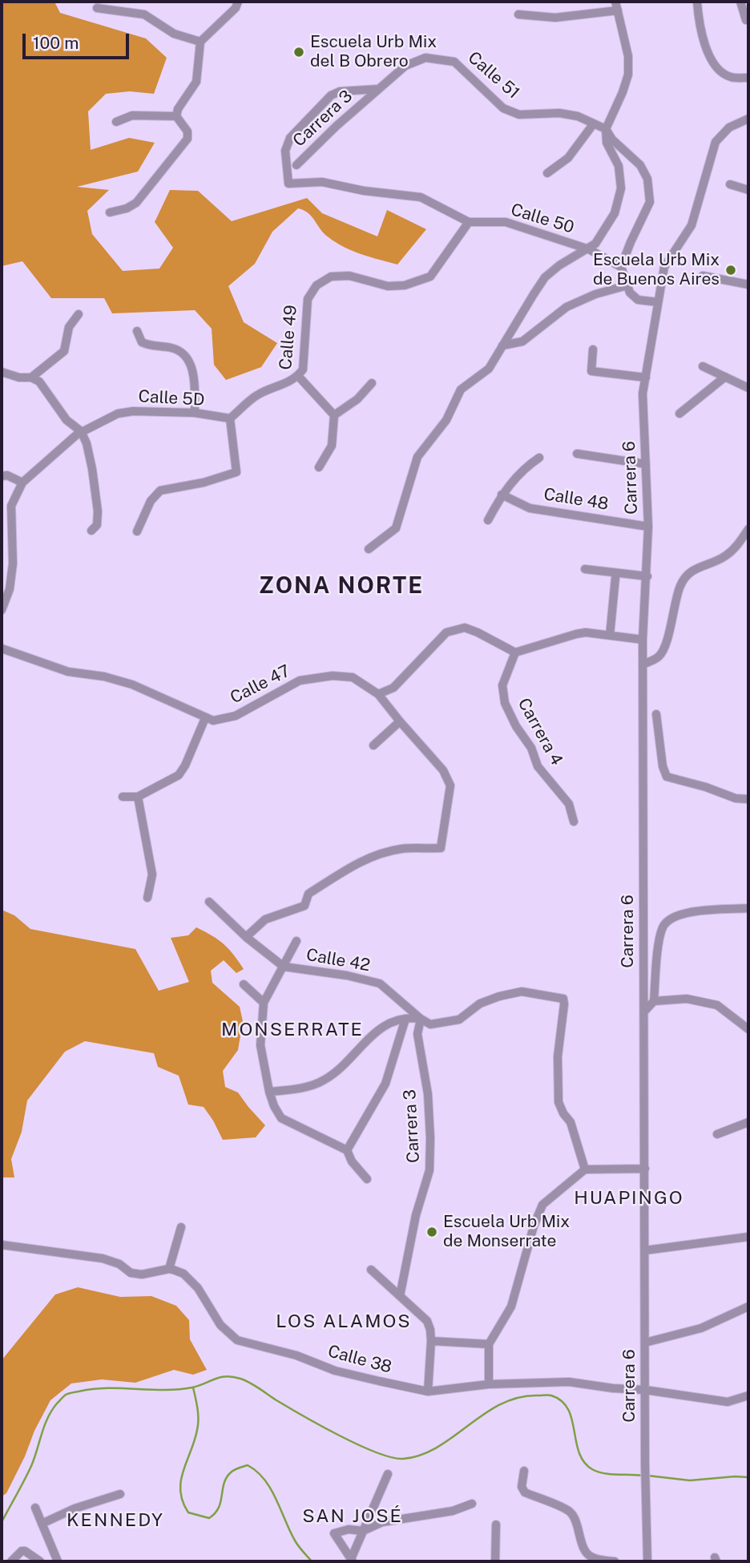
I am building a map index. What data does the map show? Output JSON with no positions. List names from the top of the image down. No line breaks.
{"streets":{"street":["Calle 51","Carrera 3","Calle 50","Calle 49","Calle 5D","Carrera 6","Calle 48","Calle 47","Carrera 4","Calle 42","Calle 38"]},"crossings":[["Calle 51","Carrera 3"],["Carrera 3","Calle 50"],["Carrera 3","Calle 42"],["Calle 50","Calle 49"],["Carrera 6","Calle 48"],["Carrera 6","Calle 38"],["Calle 47","Calle 42"]],"districts":["ZONA NORTE","MONSERRATE","HUAPINGO","LOS ALAMOS","SAN JOSÉ","KENNEDY"],"places":["Escuela Urb Mix del B Obrero","Escuela Urb Mix de Buenos Aires","Escuela Urb Mix de Monserrate"],"scale_bar":"100 m"}
